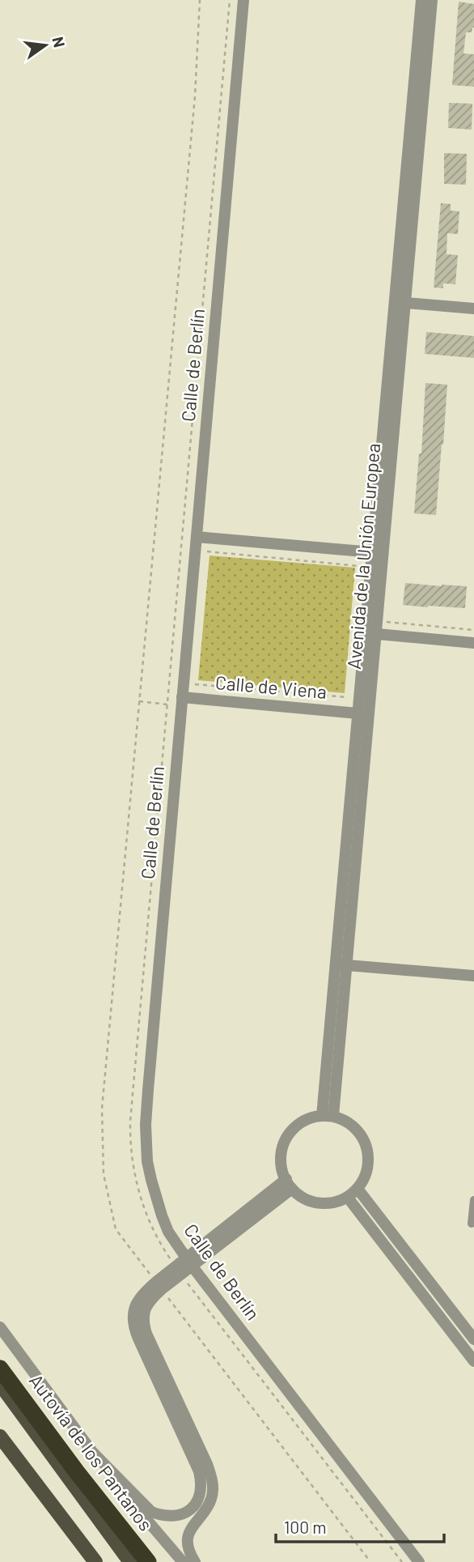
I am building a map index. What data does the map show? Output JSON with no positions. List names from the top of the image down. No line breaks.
{"streets":{"highway":["Autovía de los Pantanos"],"street":["Calle de Berlín","Avenida de la Unión Europea","Calle de Viena"]},"crossings":[["Calle de Berlín","Calle de Viena"],["Avenida de la Unión Europea","Calle de Viena"]],"scale_bar":"100 m","north":"right"}
